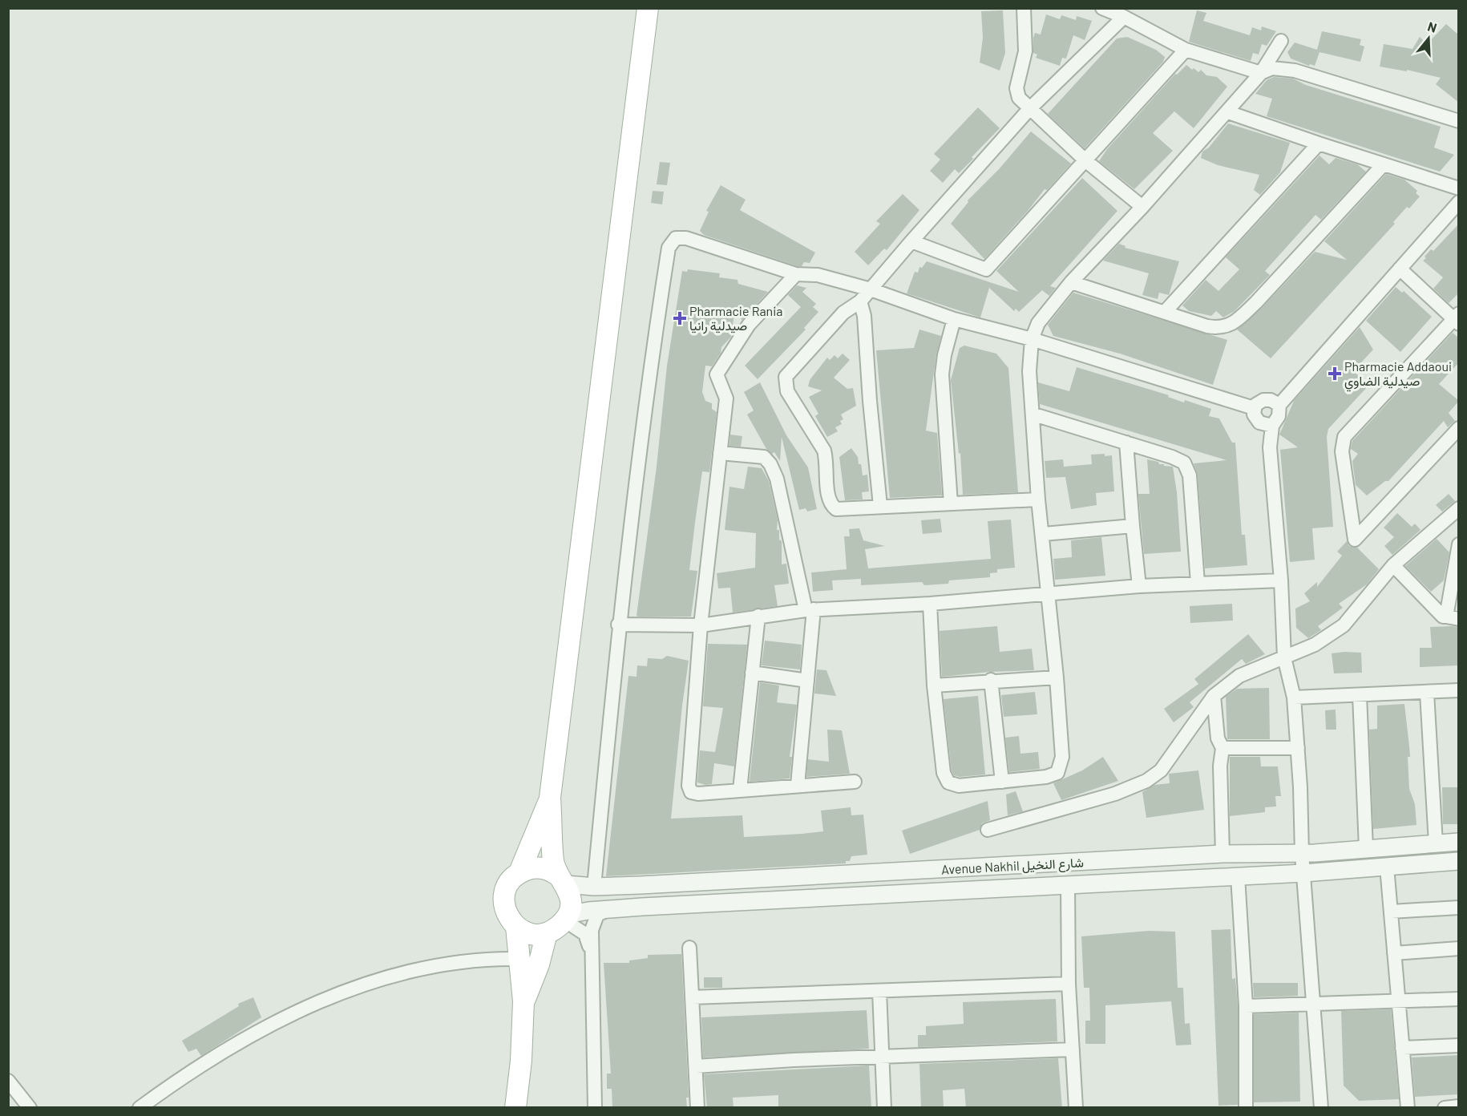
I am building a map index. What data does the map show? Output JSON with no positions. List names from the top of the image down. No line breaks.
{"streets":{"street":["Avenue Nakhil شارع النخيل"]},"places":{"health":["Pharmacie Rania صيدلية رانيا","Pharmacie Addaoui صيدلية الضاوي"]},"north":"top"}
